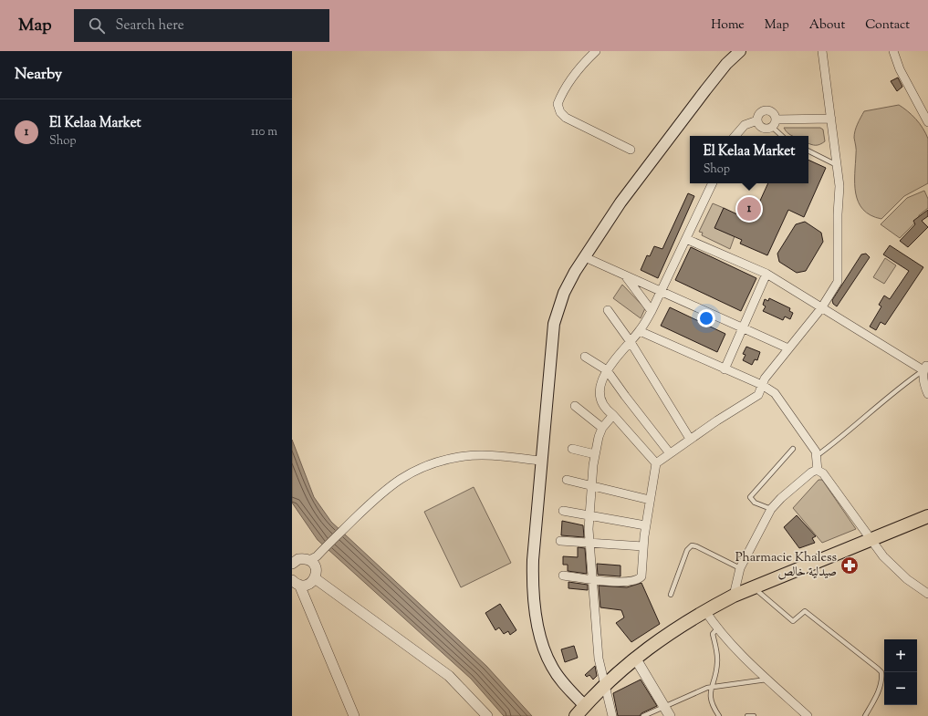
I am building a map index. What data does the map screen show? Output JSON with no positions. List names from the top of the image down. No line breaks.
{"places":{"pharmacy":["Pharmacie Khaless صيدلية خالص"]},"page":{"header":"Map","search":"Search here","nav":["Home","Map","About","Contact"],"heading":"Nearby","list":[{"mark":"1","name":"El Kelaa Market","note":"Shop","value":"110 m"}],"popup":["El Kelaa Market","Shop"],"pins":"1","map_buttons":["+","−"]}}
